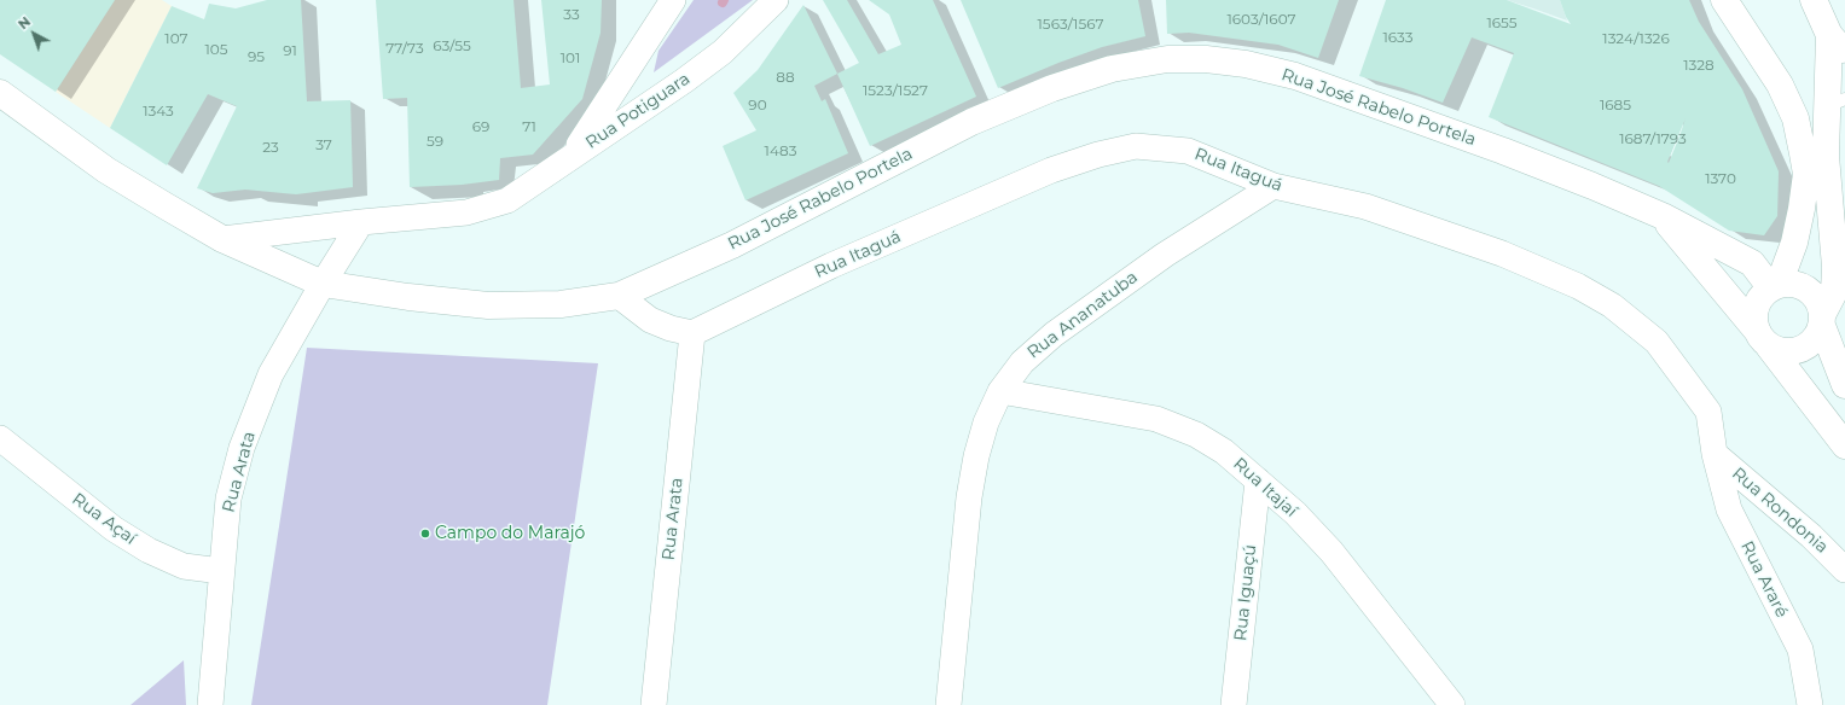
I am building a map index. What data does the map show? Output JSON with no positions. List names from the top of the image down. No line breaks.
{"streets":{"street":["Rua José Rabelo Portela","Rua Potiguara","Rua Itaguá","Rua Ananatuba","Rua Arata","Rua Itajaí","Rua Rondonia","Rua Açaí","Rua Araré","Rua Iguaçú"]},"crossings":[["Rua José Rabelo Portela","Rua Arata"],["Rua Itaguá","Rua Ananatuba"],["Rua Itaguá","Rua Arata"],["Rua Itaguá","Rua Rondonia"],["Rua Itaguá","Rua Araré"],["Rua Ananatuba","Rua Itajaí"],["Rua Arata","Rua Açaí"],["Rua Itajaí","Rua Iguaçú"],["Rua Rondonia","Rua Araré"]],"places":["Campo do Marajó"],"house_numbers":["33","1603/1607","1655","1563/1567","1633","107","1324/1326","63/55","77/73","105","91","95","101","1328","88","1523/1527","90","1685","1343","69","71","1687/1793","59","37","23","1483","1370"],"north":"top left"}
